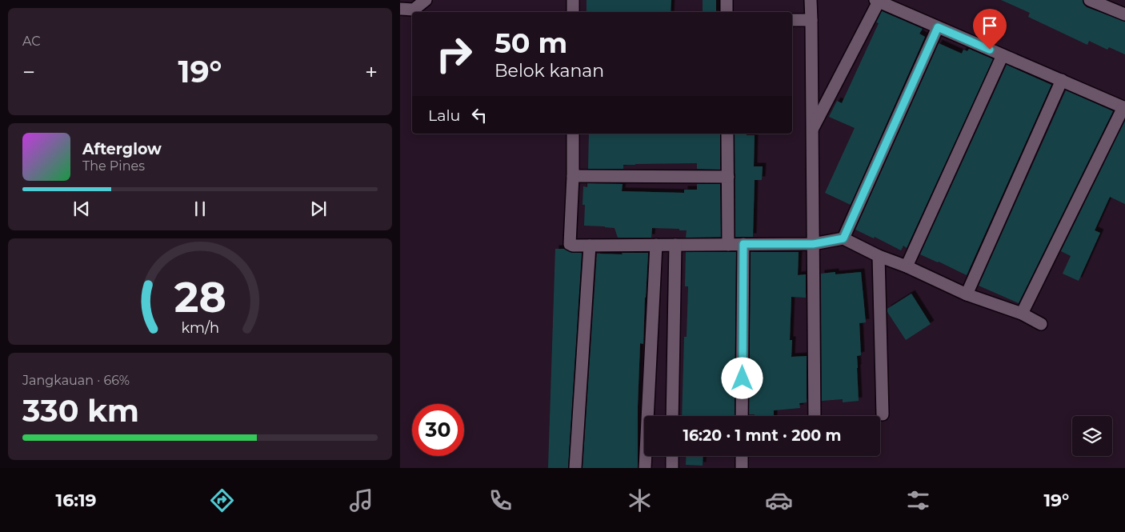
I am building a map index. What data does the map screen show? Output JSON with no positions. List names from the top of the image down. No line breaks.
{"page":{"tile":["AC",["Jangkauan · 66%","330 km"]],"turn":["50 m","Belok kanan"],"heat":["−","19°","+"],"then":"Lalu","song":["Afterglow","The Pines"],"limit":"30","trip":"16:20 · 1 mnt · 200 m","tabs":["16:19","19°"],"gauge":["28","km/h"]}}
